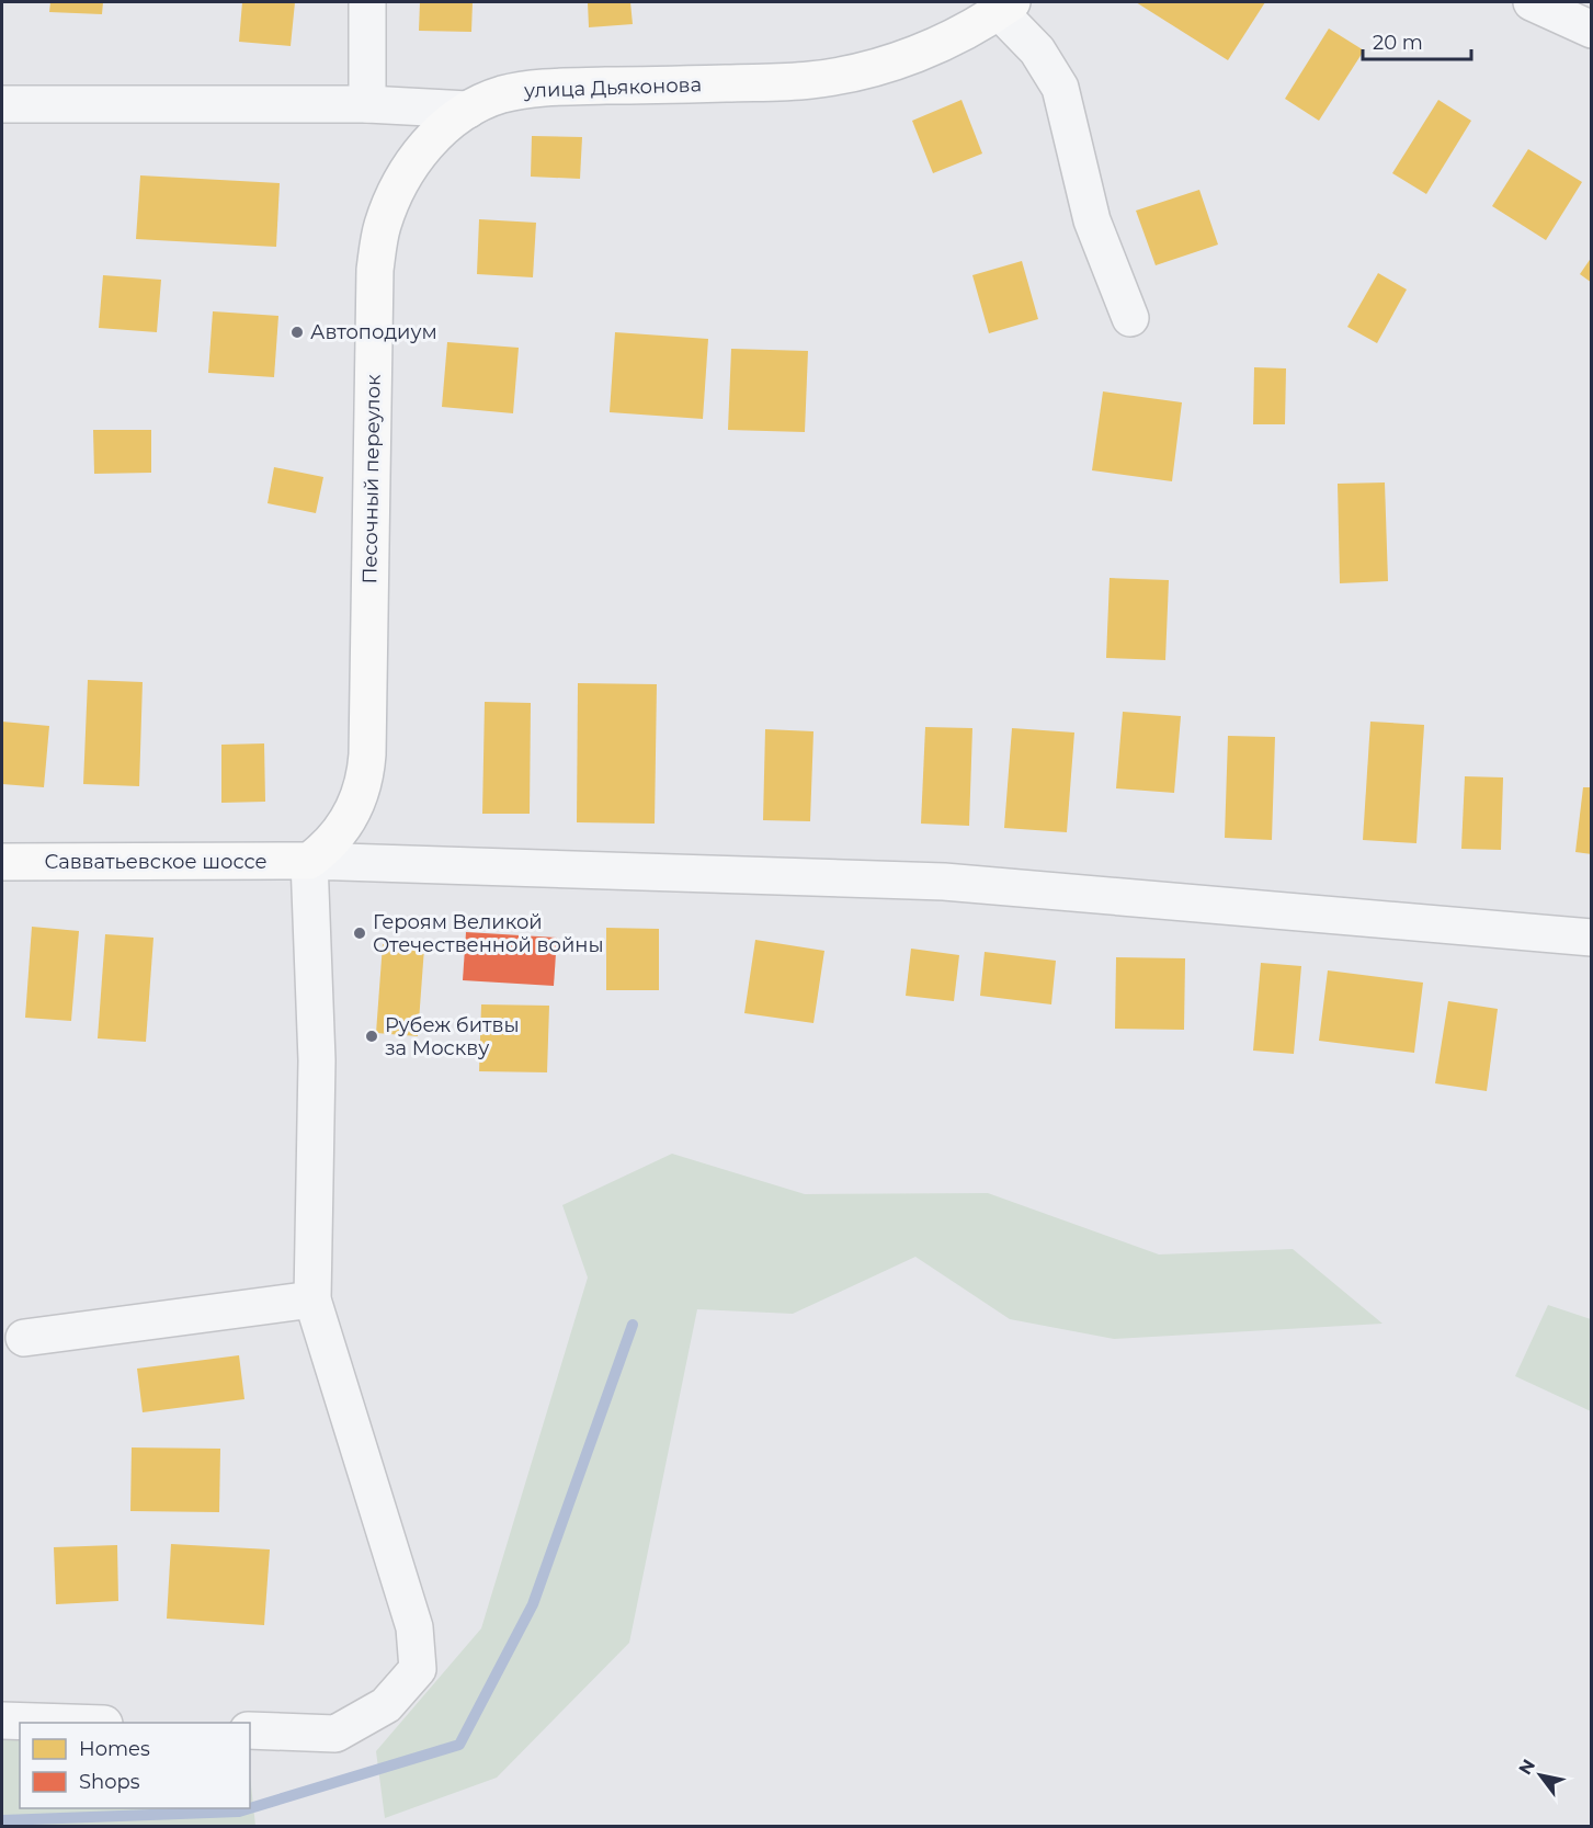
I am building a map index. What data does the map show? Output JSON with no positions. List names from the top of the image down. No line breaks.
{"streets":{"main road":["улица Дьяконова","Песочный переулок","Савватьевское шоссе"]},"crossings":[["улица Дьяконова","Песочный переулок"],["Песочный переулок","Савватьевское шоссе"]],"places":["Автоподиум","Героям Великой Отечественной войны","Рубеж битвы за Москву"],"legend":["Homes","Shops"],"scale_bar":"20 m","north":"top left"}
